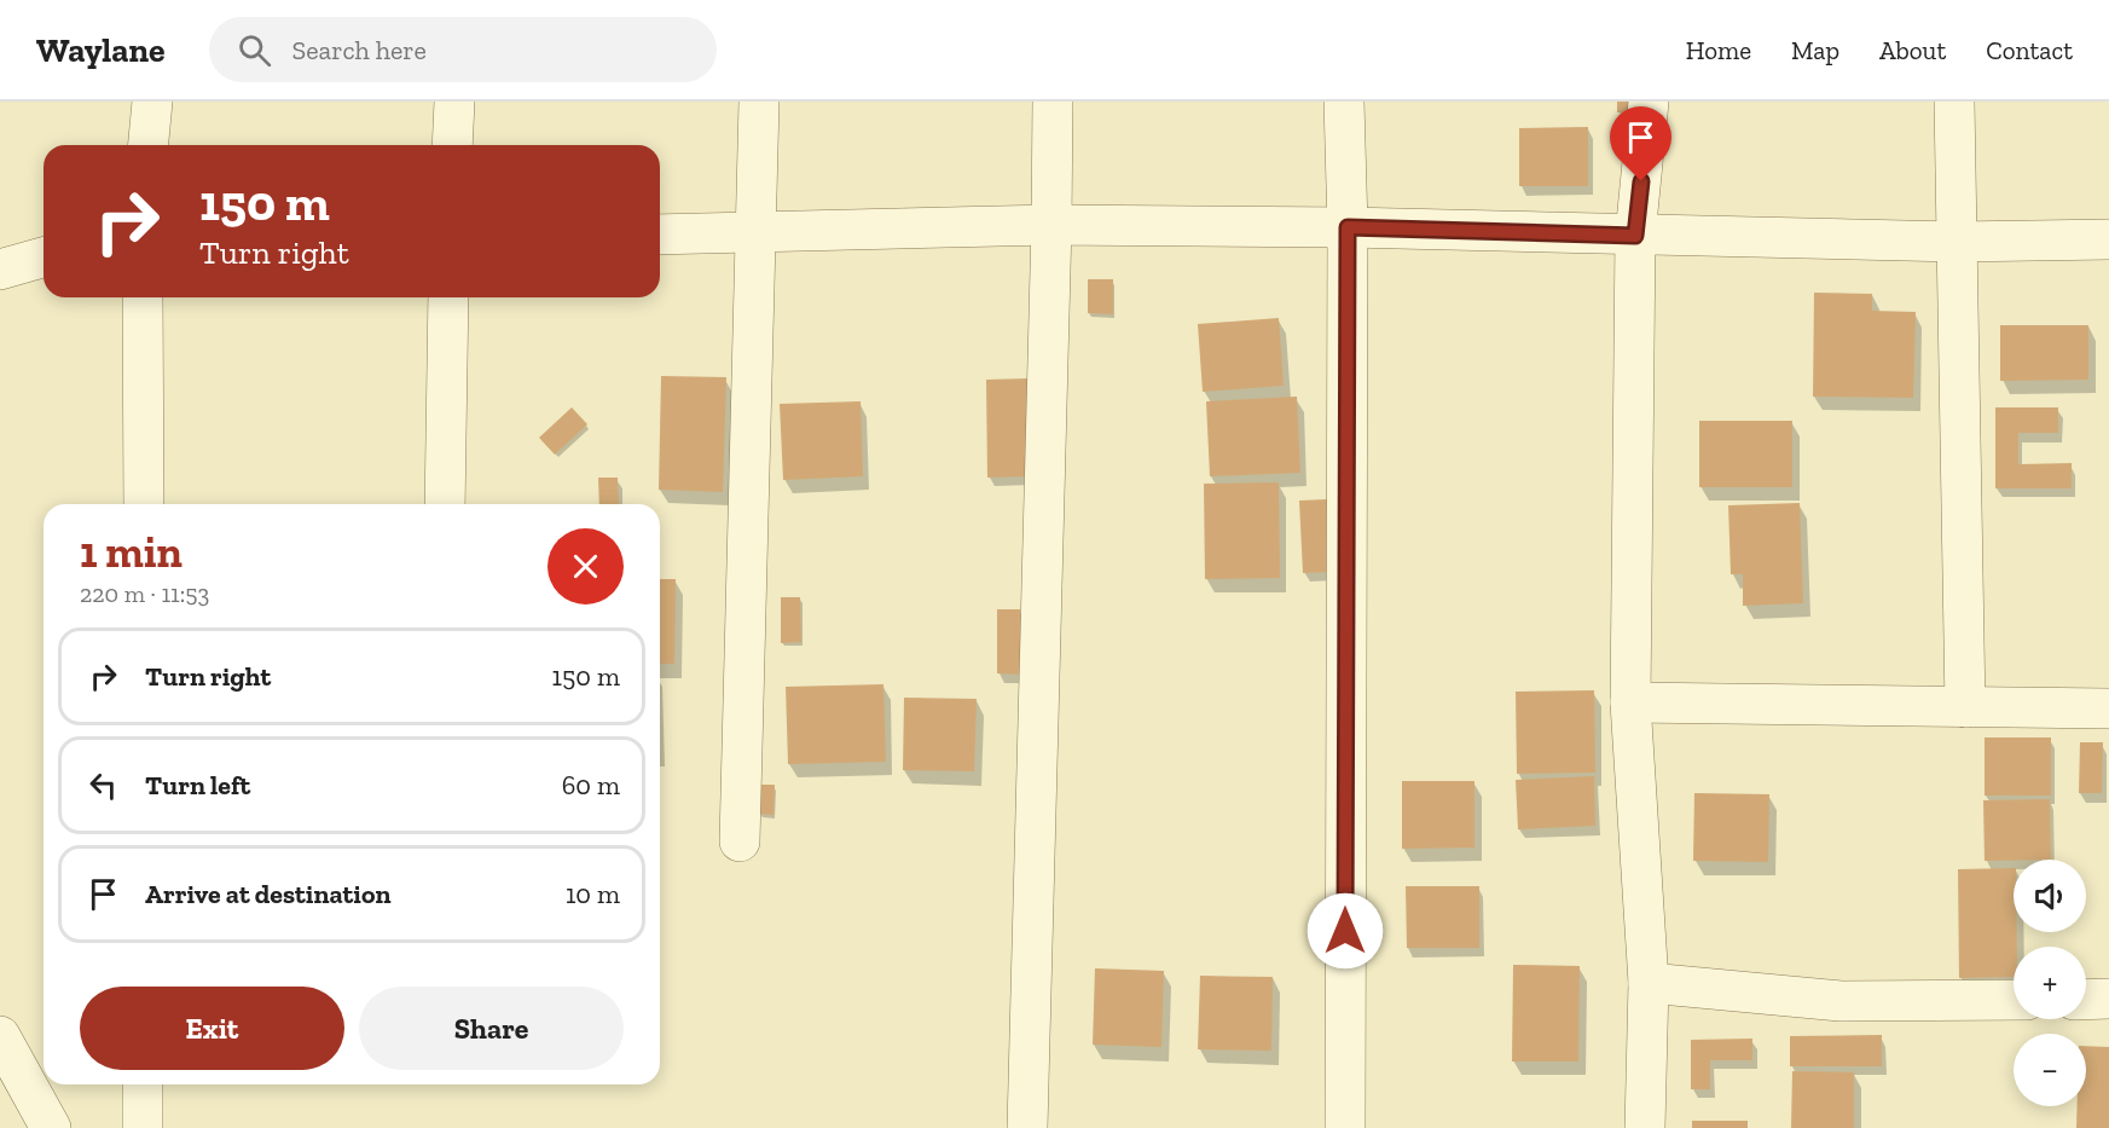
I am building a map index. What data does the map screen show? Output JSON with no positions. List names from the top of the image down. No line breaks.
{"page":{"header":"Waylane","search":"Search here","nav":["Home","Map","About","Contact"],"turn":["150 m","Turn right"],"heading":["1 min","220 m · 11:53"],"list":[{"name":"Turn right","value":"150 m"},{"name":"Turn left","value":"60 m"},{"name":"Arrive at destination","value":"10 m"}],"map_buttons":["+","−"],"buttons":["Exit","Share"]}}
